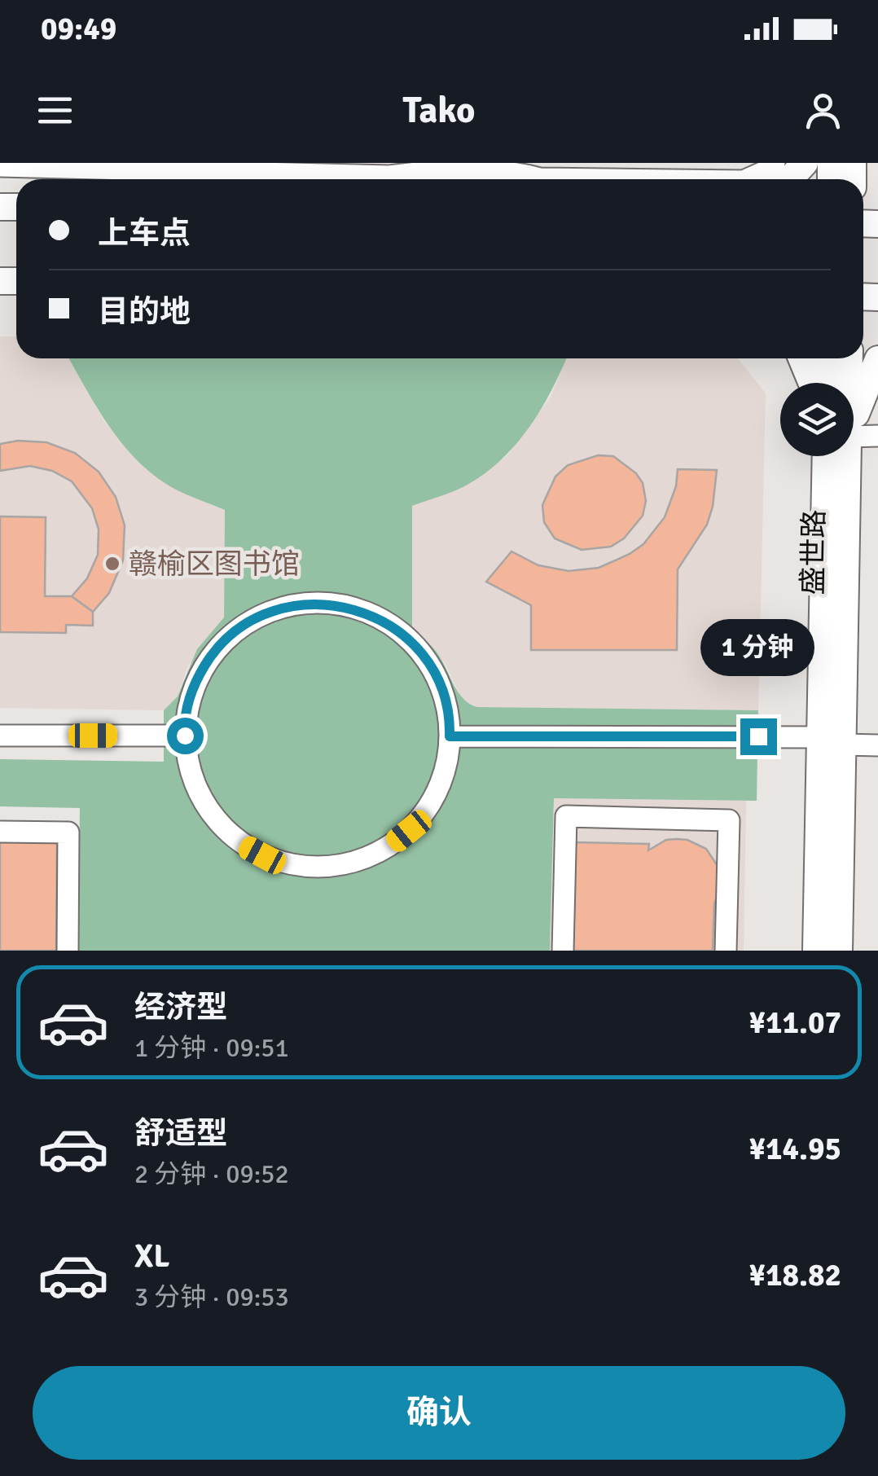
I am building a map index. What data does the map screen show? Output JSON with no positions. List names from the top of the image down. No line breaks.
{"streets":{"main road":["盛世路"]},"places":["赣榆区图书馆"],"page":{"status":"09:49","header":"Tako","banner":["上车点","目的地"],"bubble":"1 分钟","list":[{"name":"经济型","note":"1 分钟 · 09:51","value":"¥11.07"},{"name":"舒适型","note":"2 分钟 · 09:52","value":"¥14.95"},{"name":"XL","note":"3 分钟 · 09:53","value":"¥18.82"}],"buttons":"确认"}}
